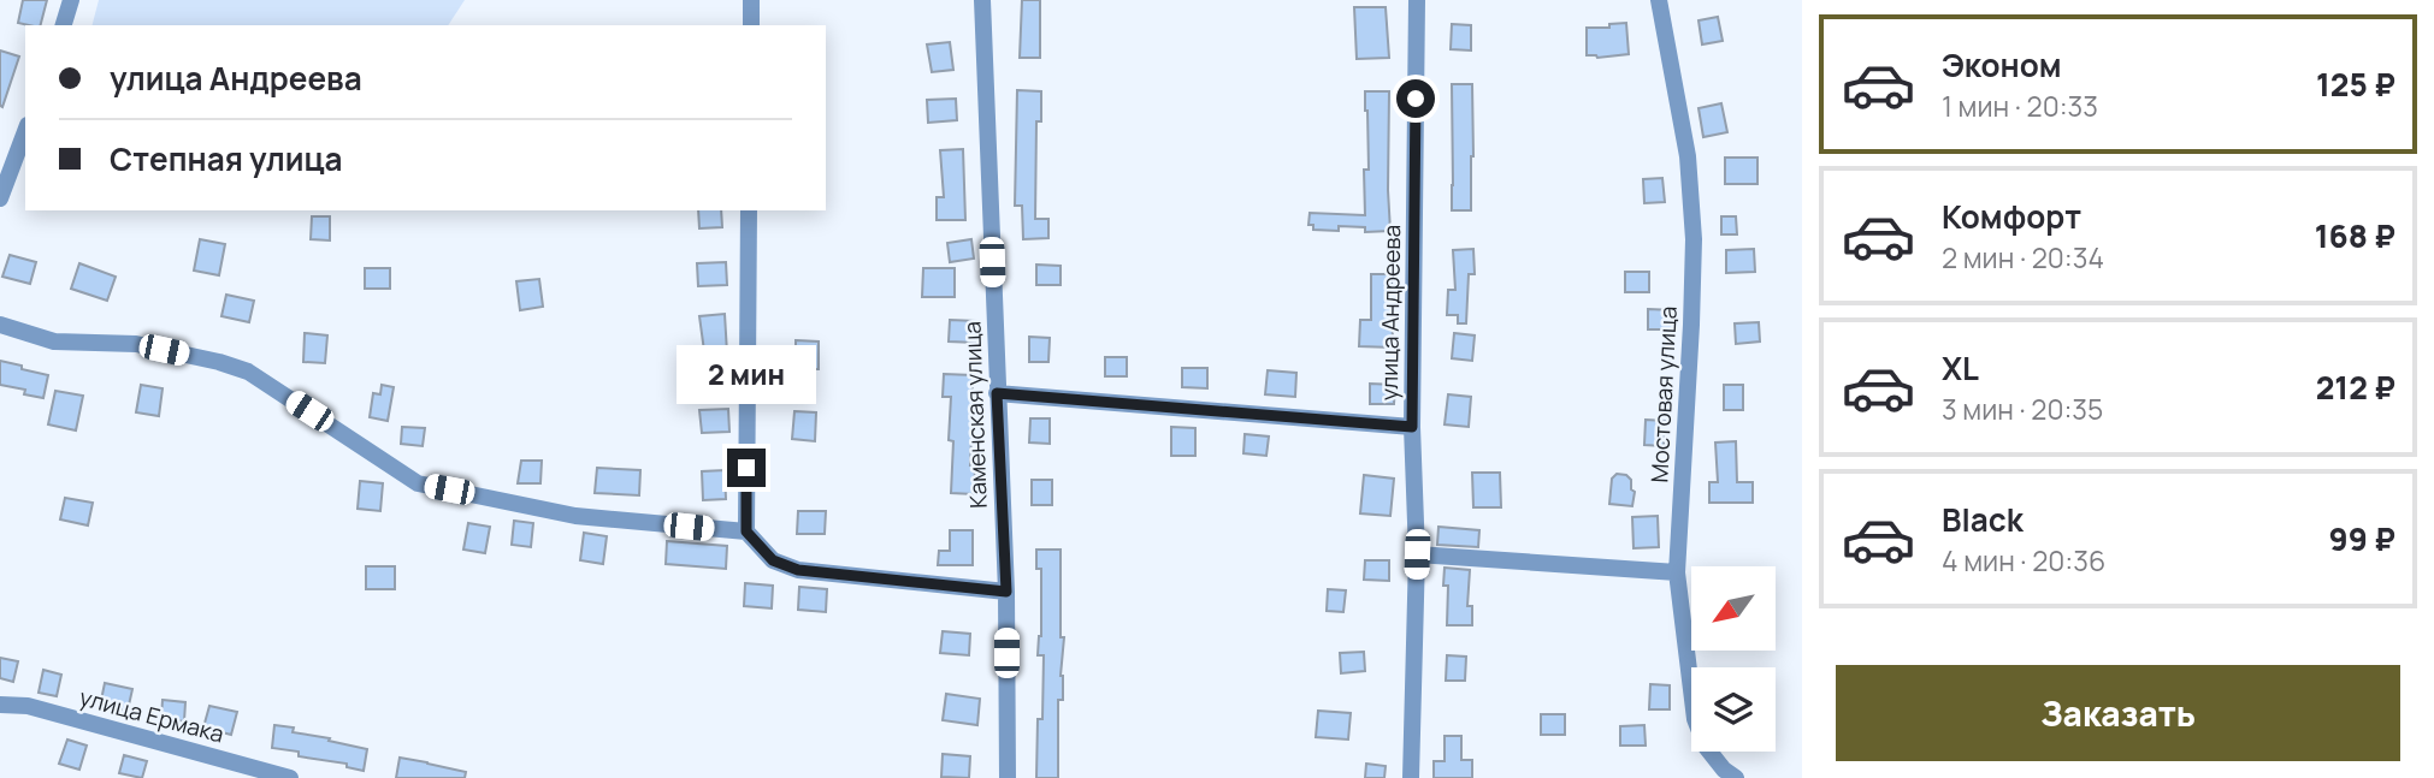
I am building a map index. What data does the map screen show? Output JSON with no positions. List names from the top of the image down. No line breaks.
{"streets":{"street":["улица Андреева","Мостовая улица","Каменская улица","улица Ермака"]},"north":"bottom left","page":{"list":[{"name":"Эконом","note":"1 мин · 20:33","value":"125 ₽"},{"name":"Комфорт","note":"2 мин · 20:34","value":"168 ₽"},{"name":"XL","note":"3 мин · 20:35","value":"212 ₽"},{"name":"Black","note":"4 мин · 20:36","value":"99 ₽"}],"banner":["улица Андреева","Степная улица"],"bubble":"2 мин","buttons":"Заказать"}}
